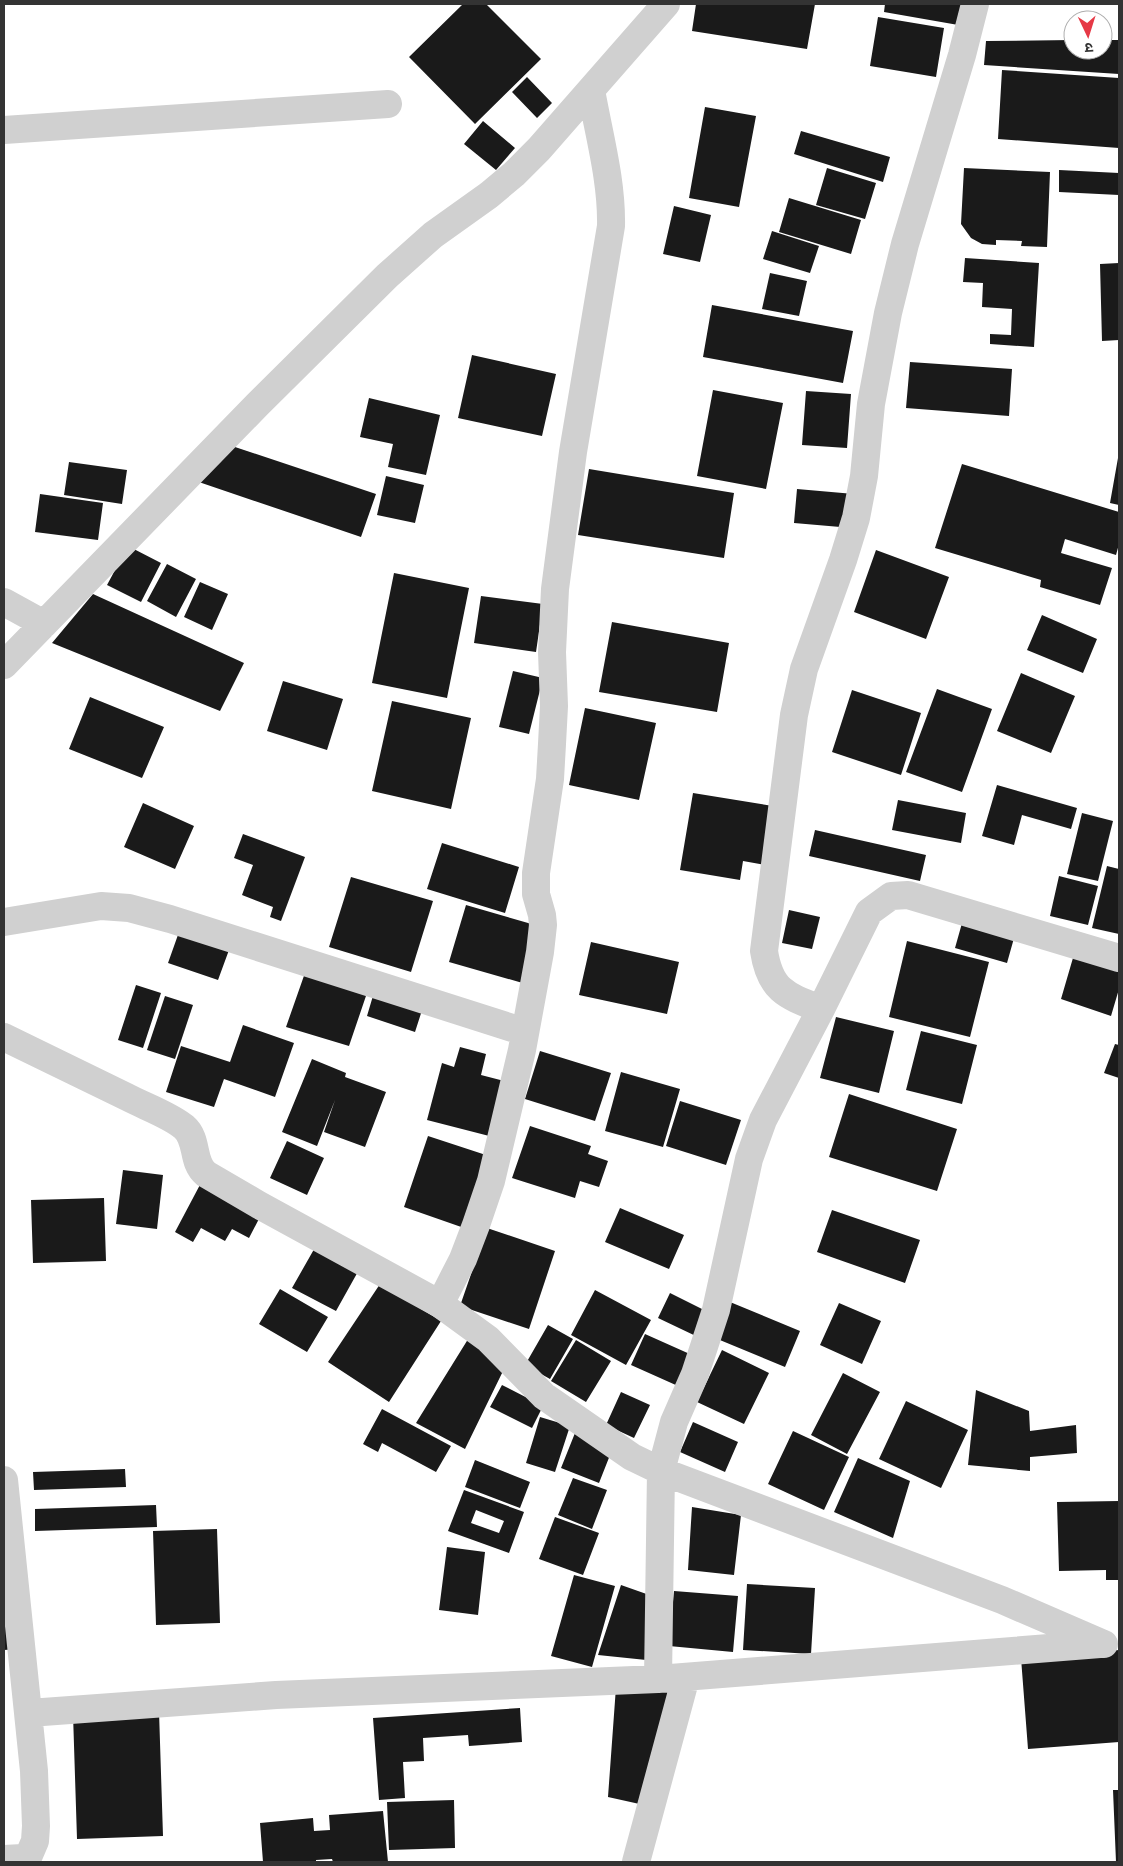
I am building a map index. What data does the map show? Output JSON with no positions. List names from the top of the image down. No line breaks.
{"north":"bottom"}
